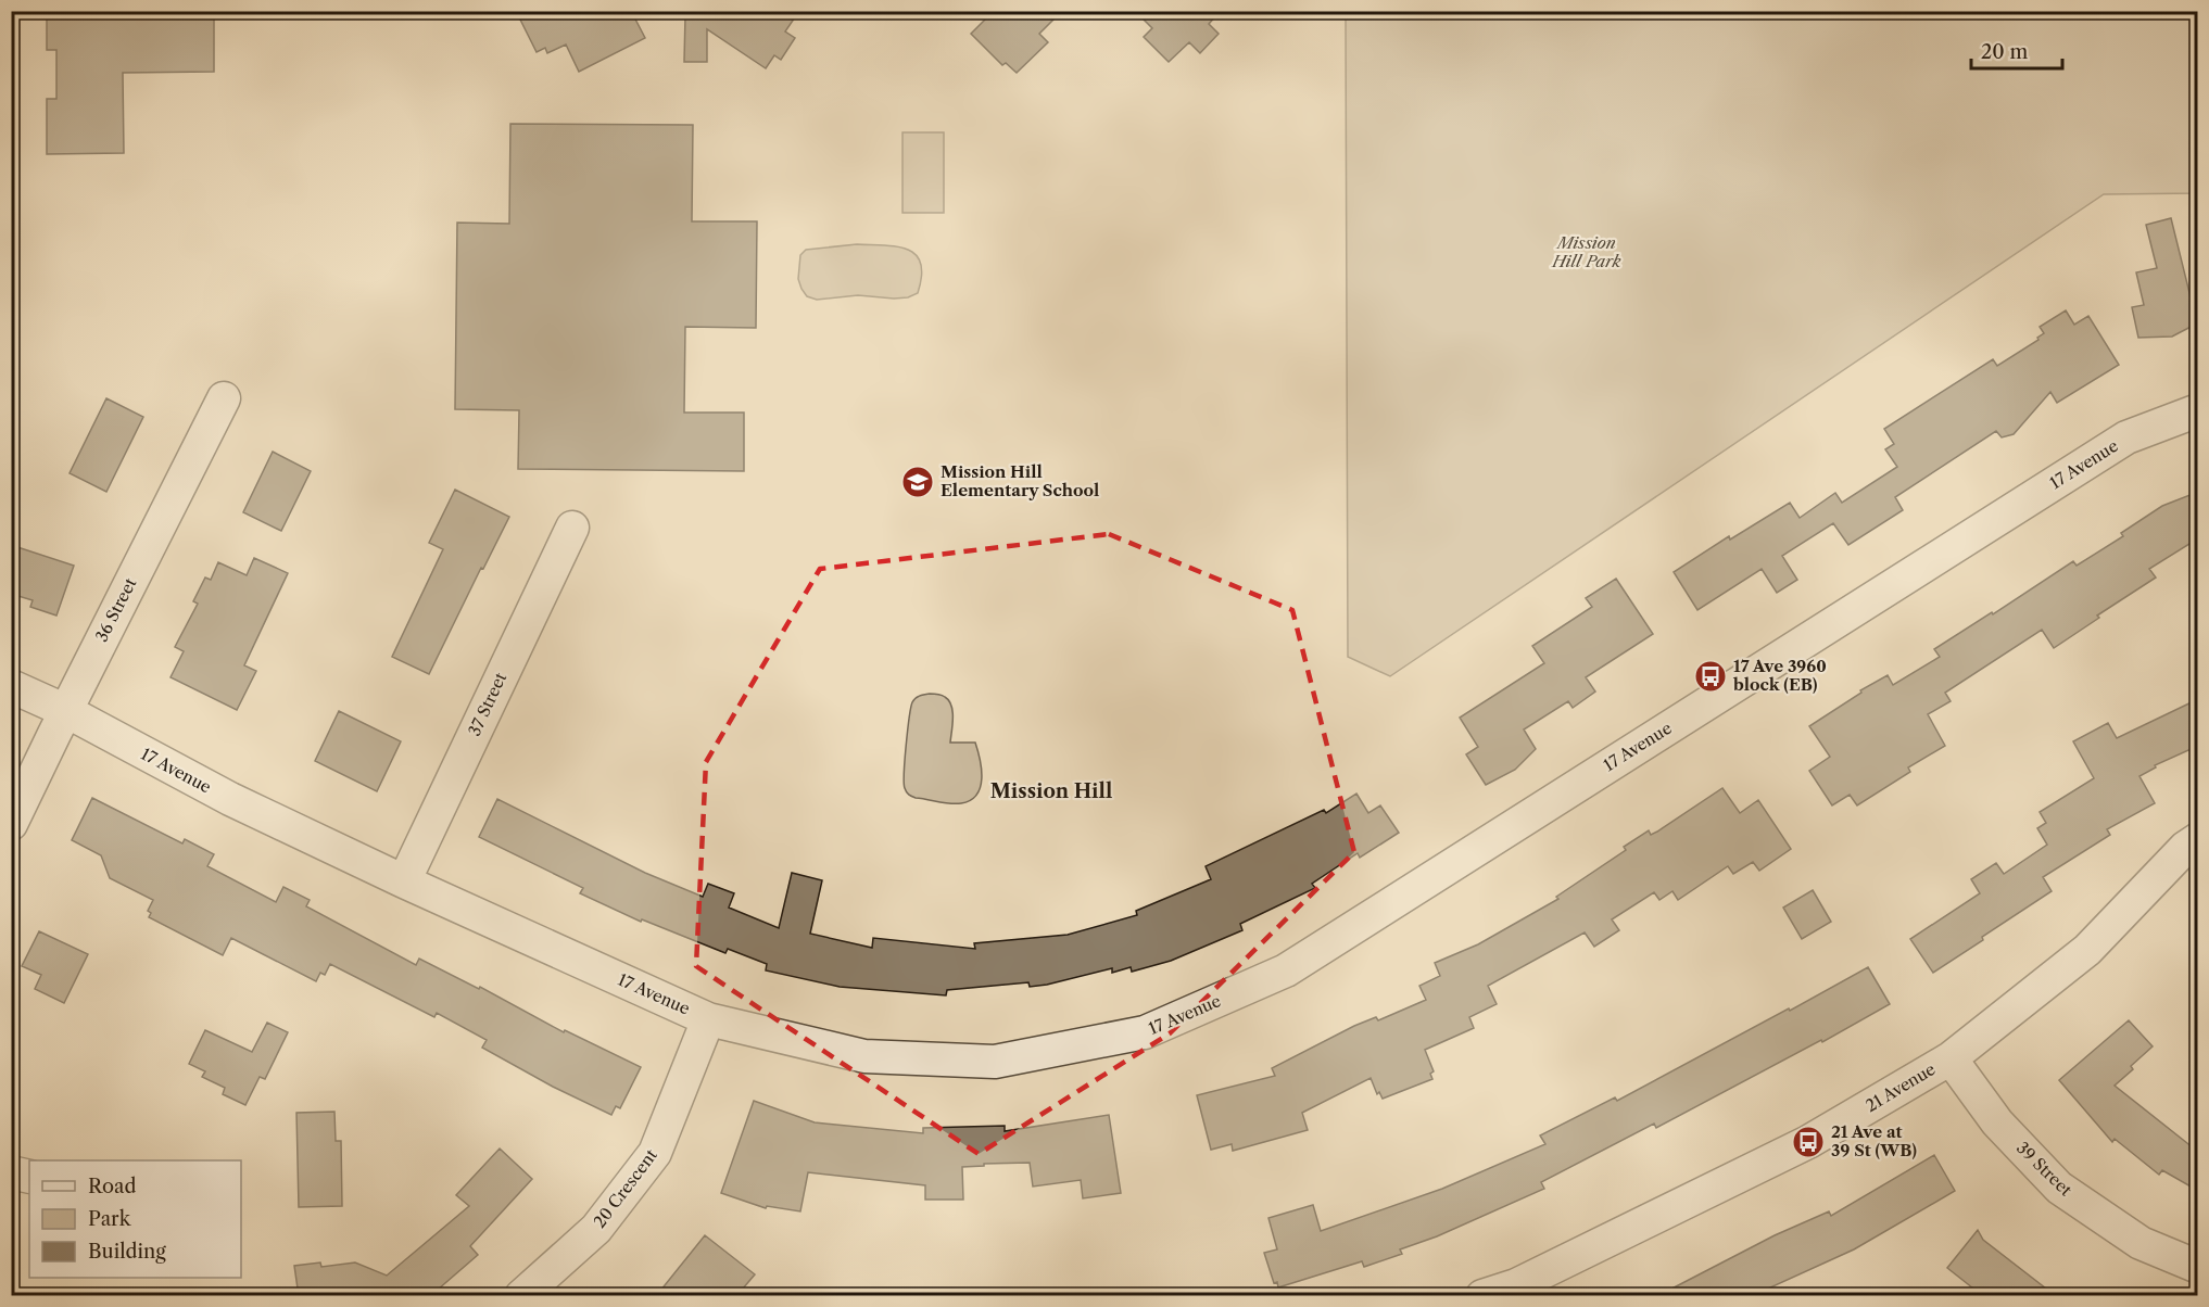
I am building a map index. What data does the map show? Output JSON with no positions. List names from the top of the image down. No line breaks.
{"streets":{"street":["17 Avenue","36 Street","37 Street","21 Avenue","39 Street","20 Crescent"]},"crossings":[["17 Avenue","36 Street"],["17 Avenue","37 Street"],["17 Avenue","20 Crescent"],["21 Avenue","39 Street"]],"districts":["Mission Hill"],"parks":["Mission Hill Park"],"places":{"school or university":["Mission Hill Elementary School"],"bus stop":["17 Ave 3960 block (EB)","21 Ave at 39 St (WB)"]},"legend":["Road","Park","Building"],"scale_bar":"20 m"}
